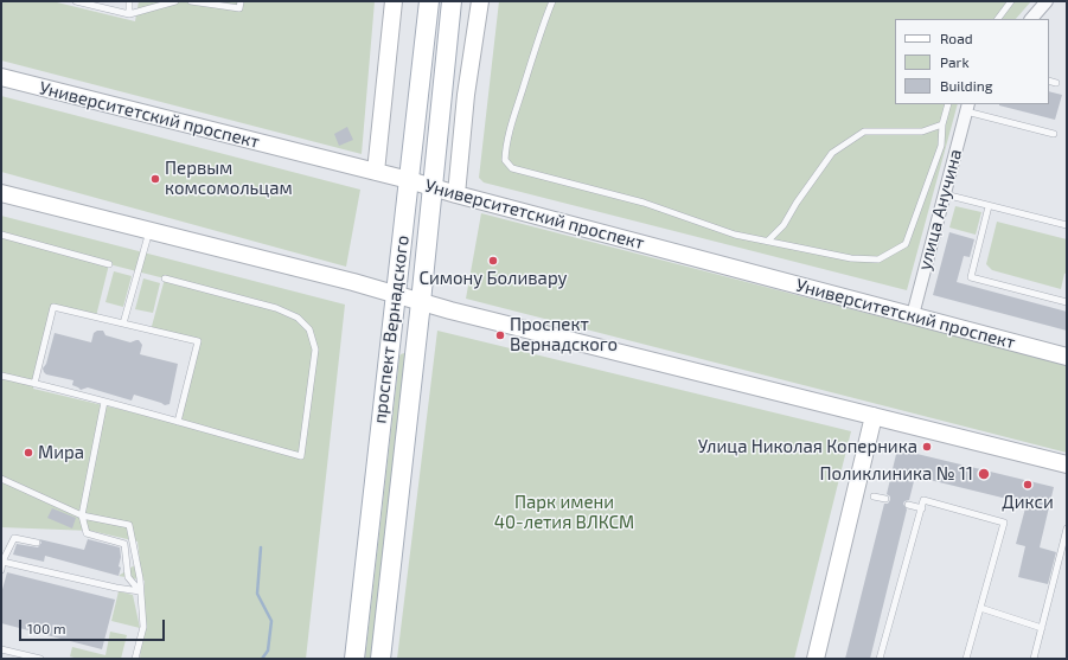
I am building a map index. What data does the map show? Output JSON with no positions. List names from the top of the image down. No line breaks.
{"streets":{"main road":["Университетский проспект","проспект Вернадского"],"street":["улица Анучина"]},"crossings":[["Университетский проспект","улица Анучина"],["Университетский проспект","проспект Вернадского"]],"parks":["Парк имени 40-летия ВЛКСМ"],"places":["Первым комсомольцам","Симону Боливару","Проспект Вернадского","Улица Николая Коперника","Мира","Поликлиника № 11","Дикси"],"legend":["Road","Park","Building"],"scale_bar":"100 m"}
